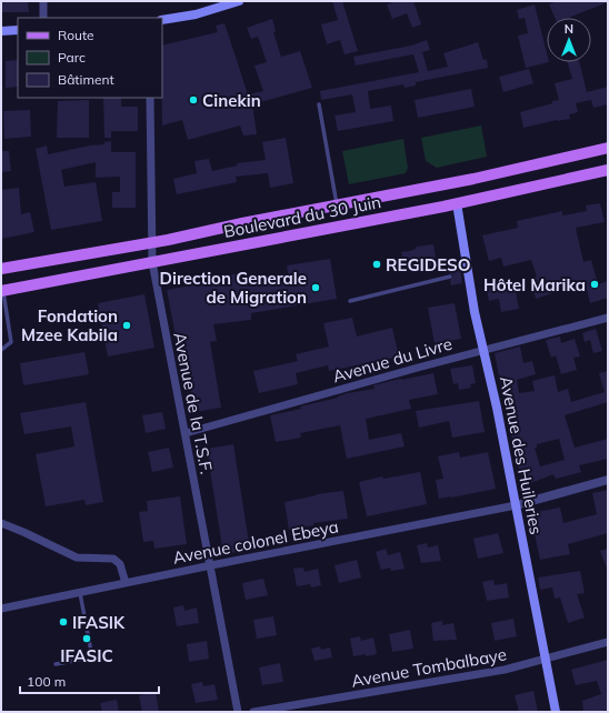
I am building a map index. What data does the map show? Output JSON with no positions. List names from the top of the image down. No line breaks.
{"streets":{"main road":["Boulevard du 30 Juin","Avenue des Huileries"],"street":["Avenue du Livre","Avenue de la T.S.F.","Avenue colonel Ebeya","Avenue Tombalbaye"]},"crossings":[["Boulevard du 30 Juin","Avenue de la T.S.F."],["Boulevard du 30 Juin","Avenue des Huileries"],["Avenue du Livre","Avenue de la T.S.F."],["Avenue du Livre","Avenue des Huileries"],["Avenue de la T.S.F.","Avenue colonel Ebeya"],["Avenue des Huileries","Avenue colonel Ebeya"],["Avenue des Huileries","Avenue Tombalbaye"]],"places":["Cinekin","REGIDESO","Hôtel Marika","Direction Generale de Migration","Fondation Mzee Kabila","IFASIK","IFASIC"],"legend":["Route","Parc","Bâtiment"],"scale_bar":"100 m","north":"top"}
